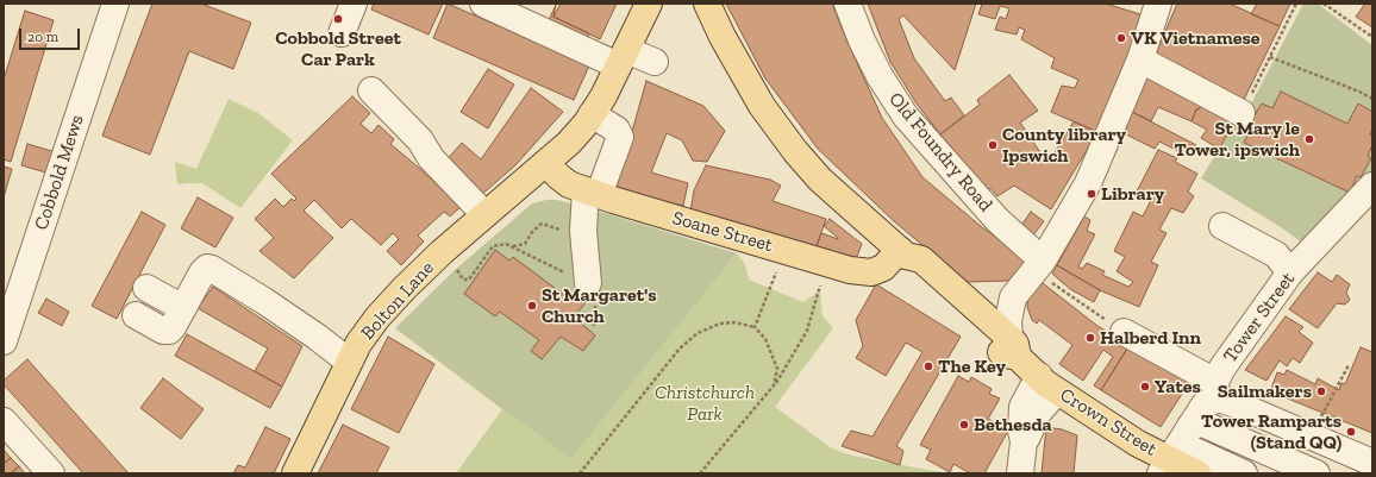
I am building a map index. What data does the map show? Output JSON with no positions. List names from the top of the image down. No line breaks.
{"streets":{"main road":["Soane Street","Bolton Lane","Crown Street"],"street":["Old Foundry Road","Cobbold Mews","Tower Street"]},"crossings":[["Soane Street","Bolton Lane"],["Soane Street","Crown Street"],["Tower Street","Crown Street"]],"parks":["Christchurch Park"],"places":["Cobbold Street Car Park","VK Vietnamese","St Mary le Tower, ipswich","County library Ipswich","Library","St Margaret's Church","Halberd Inn","The Key","Yates","Sailmakers","Bethesda","Tower Ramparts (Stand QQ)"],"scale_bar":"20 m"}
